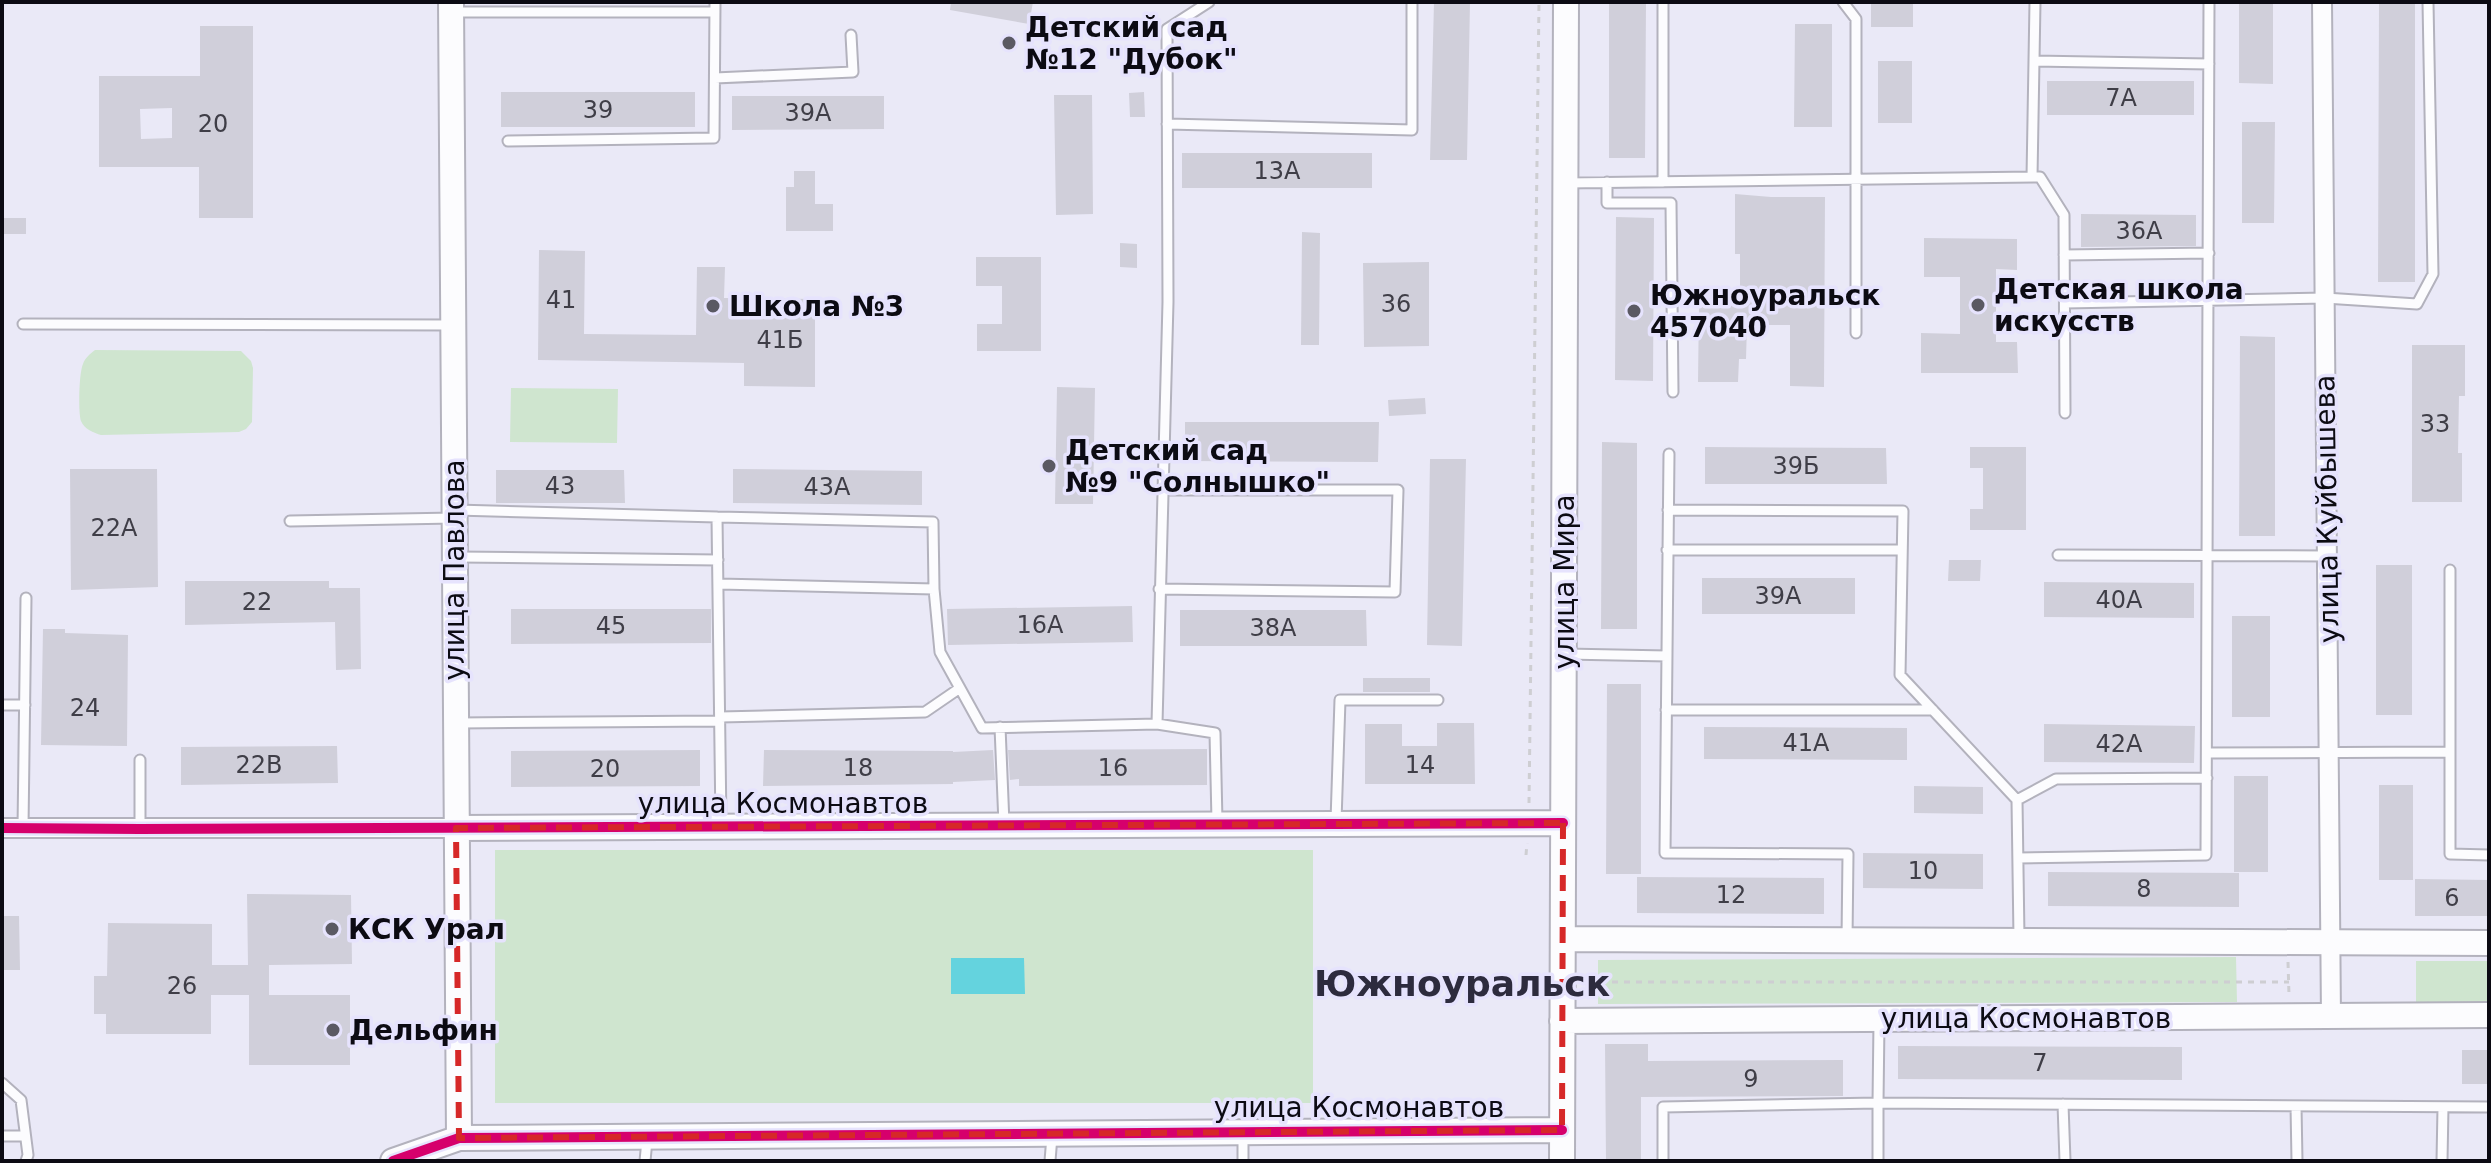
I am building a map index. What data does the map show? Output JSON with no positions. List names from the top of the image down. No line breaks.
{"streets":{"street":["улица Куйбышева","улица Павлова","улица Мира","улица Космонавтов"]},"crossings":[["улица Куйбышева","улица Космонавтов"],["улица Павлова","улица Космонавтов"],["улица Мира","улица Космонавтов"]],"districts":["Южноуральск"],"places":["Детский сад №12 \"Дубок\"","Детская школа искусств","Школа №3","Южноуральск 457040","Детский сад №9 \"Солнышко\"","КСК Урал","Дельфин"],"house_numbers":["7А","39","39А","20","13А","36А","41","36","41Б","33","39Б","43","43А","22А","39А","40А","22","16А","45","38А","24","41А","42А","22В","14","18","16","20","10","8","12","6","26","7","9"]}
